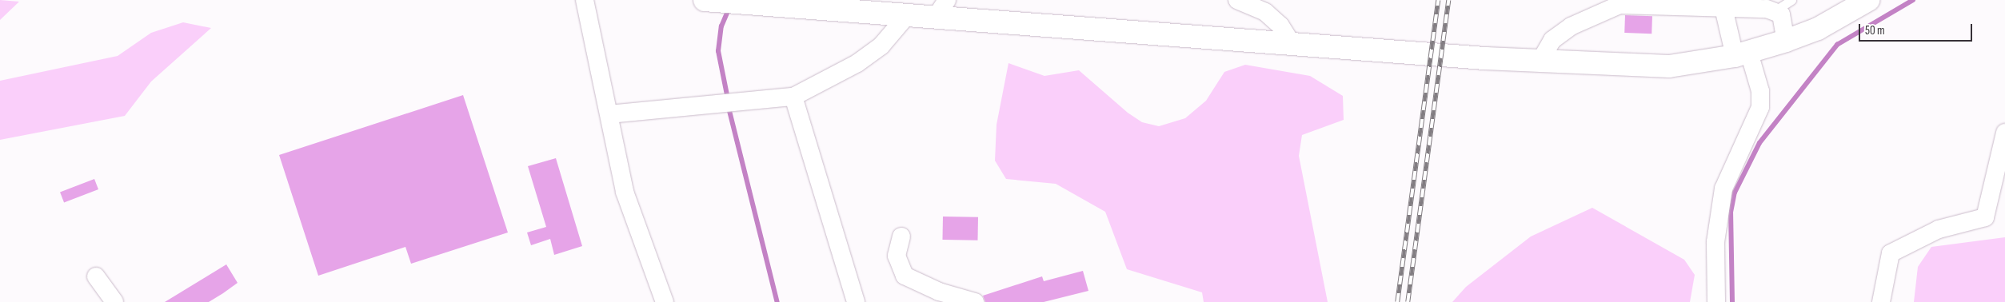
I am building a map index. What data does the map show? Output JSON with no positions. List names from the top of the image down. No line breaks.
{"scale_bar":"50 m"}
